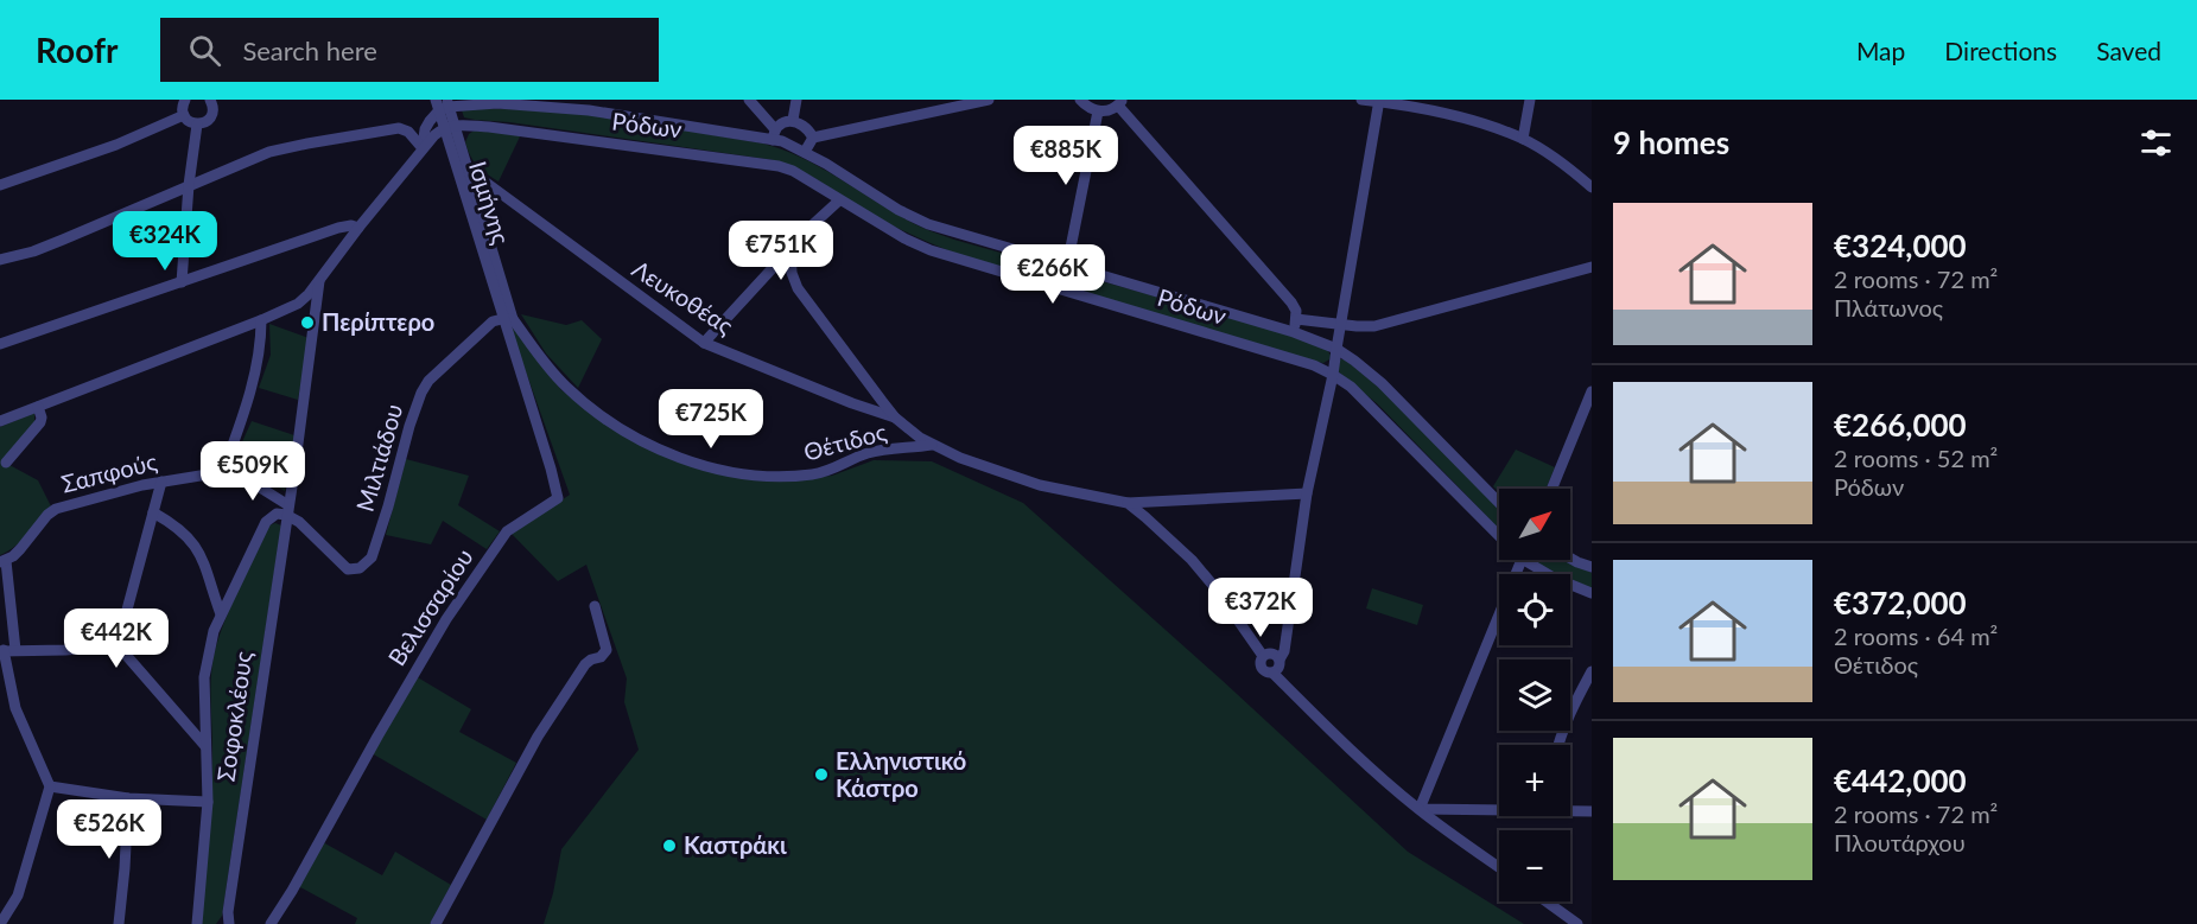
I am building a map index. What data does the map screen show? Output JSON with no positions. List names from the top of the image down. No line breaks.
{"streets":{"street":["Ρόδων","Ισμήνης","Λευκοθέας","Θέτιδος","Μιλτιάδου","Σαπφούς","Βελισσαρίου","Σοφοκλέους"]},"crossings":[["Ρόδων","Ισμήνης"],["Ισμήνης","Λευκοθέας"],["Ισμήνης","Θέτιδος"],["Ισμήνης","Μιλτιάδου"],["Ισμήνης","Βελισσαρίου"],["Λευκοθέας","Θέτιδος"],["Θέτιδος","Μιλτιάδου"],["Θέτιδος","Βελισσαρίου"],["Μιλτιάδου","Βελισσαρίου"],["Μιλτιάδου","Σοφοκλέους"]],"places":["Περίπτερο","Ελληνιστικό Κάστρο","Καστράκι"],"north":"top right","page":{"header":"Roofr","search":"Search here","nav":["Map","Directions","Saved"],"heading":"9 homes","price":["€885K","€324K","€751K","€266K","€725K","€509K","€372K","€442K","€526K"],"list":[{"name":"€324,000","note":"2 rooms · 72 m² · Πλάτωνος"},{"name":"€266,000","note":"2 rooms · 52 m² · Ρόδων"},{"name":"€372,000","note":"2 rooms · 64 m² · Θέτιδος"},{"name":"€442,000","note":"2 rooms · 72 m² · Πλουτάρχου"}],"map_buttons":["+","−"]}}
